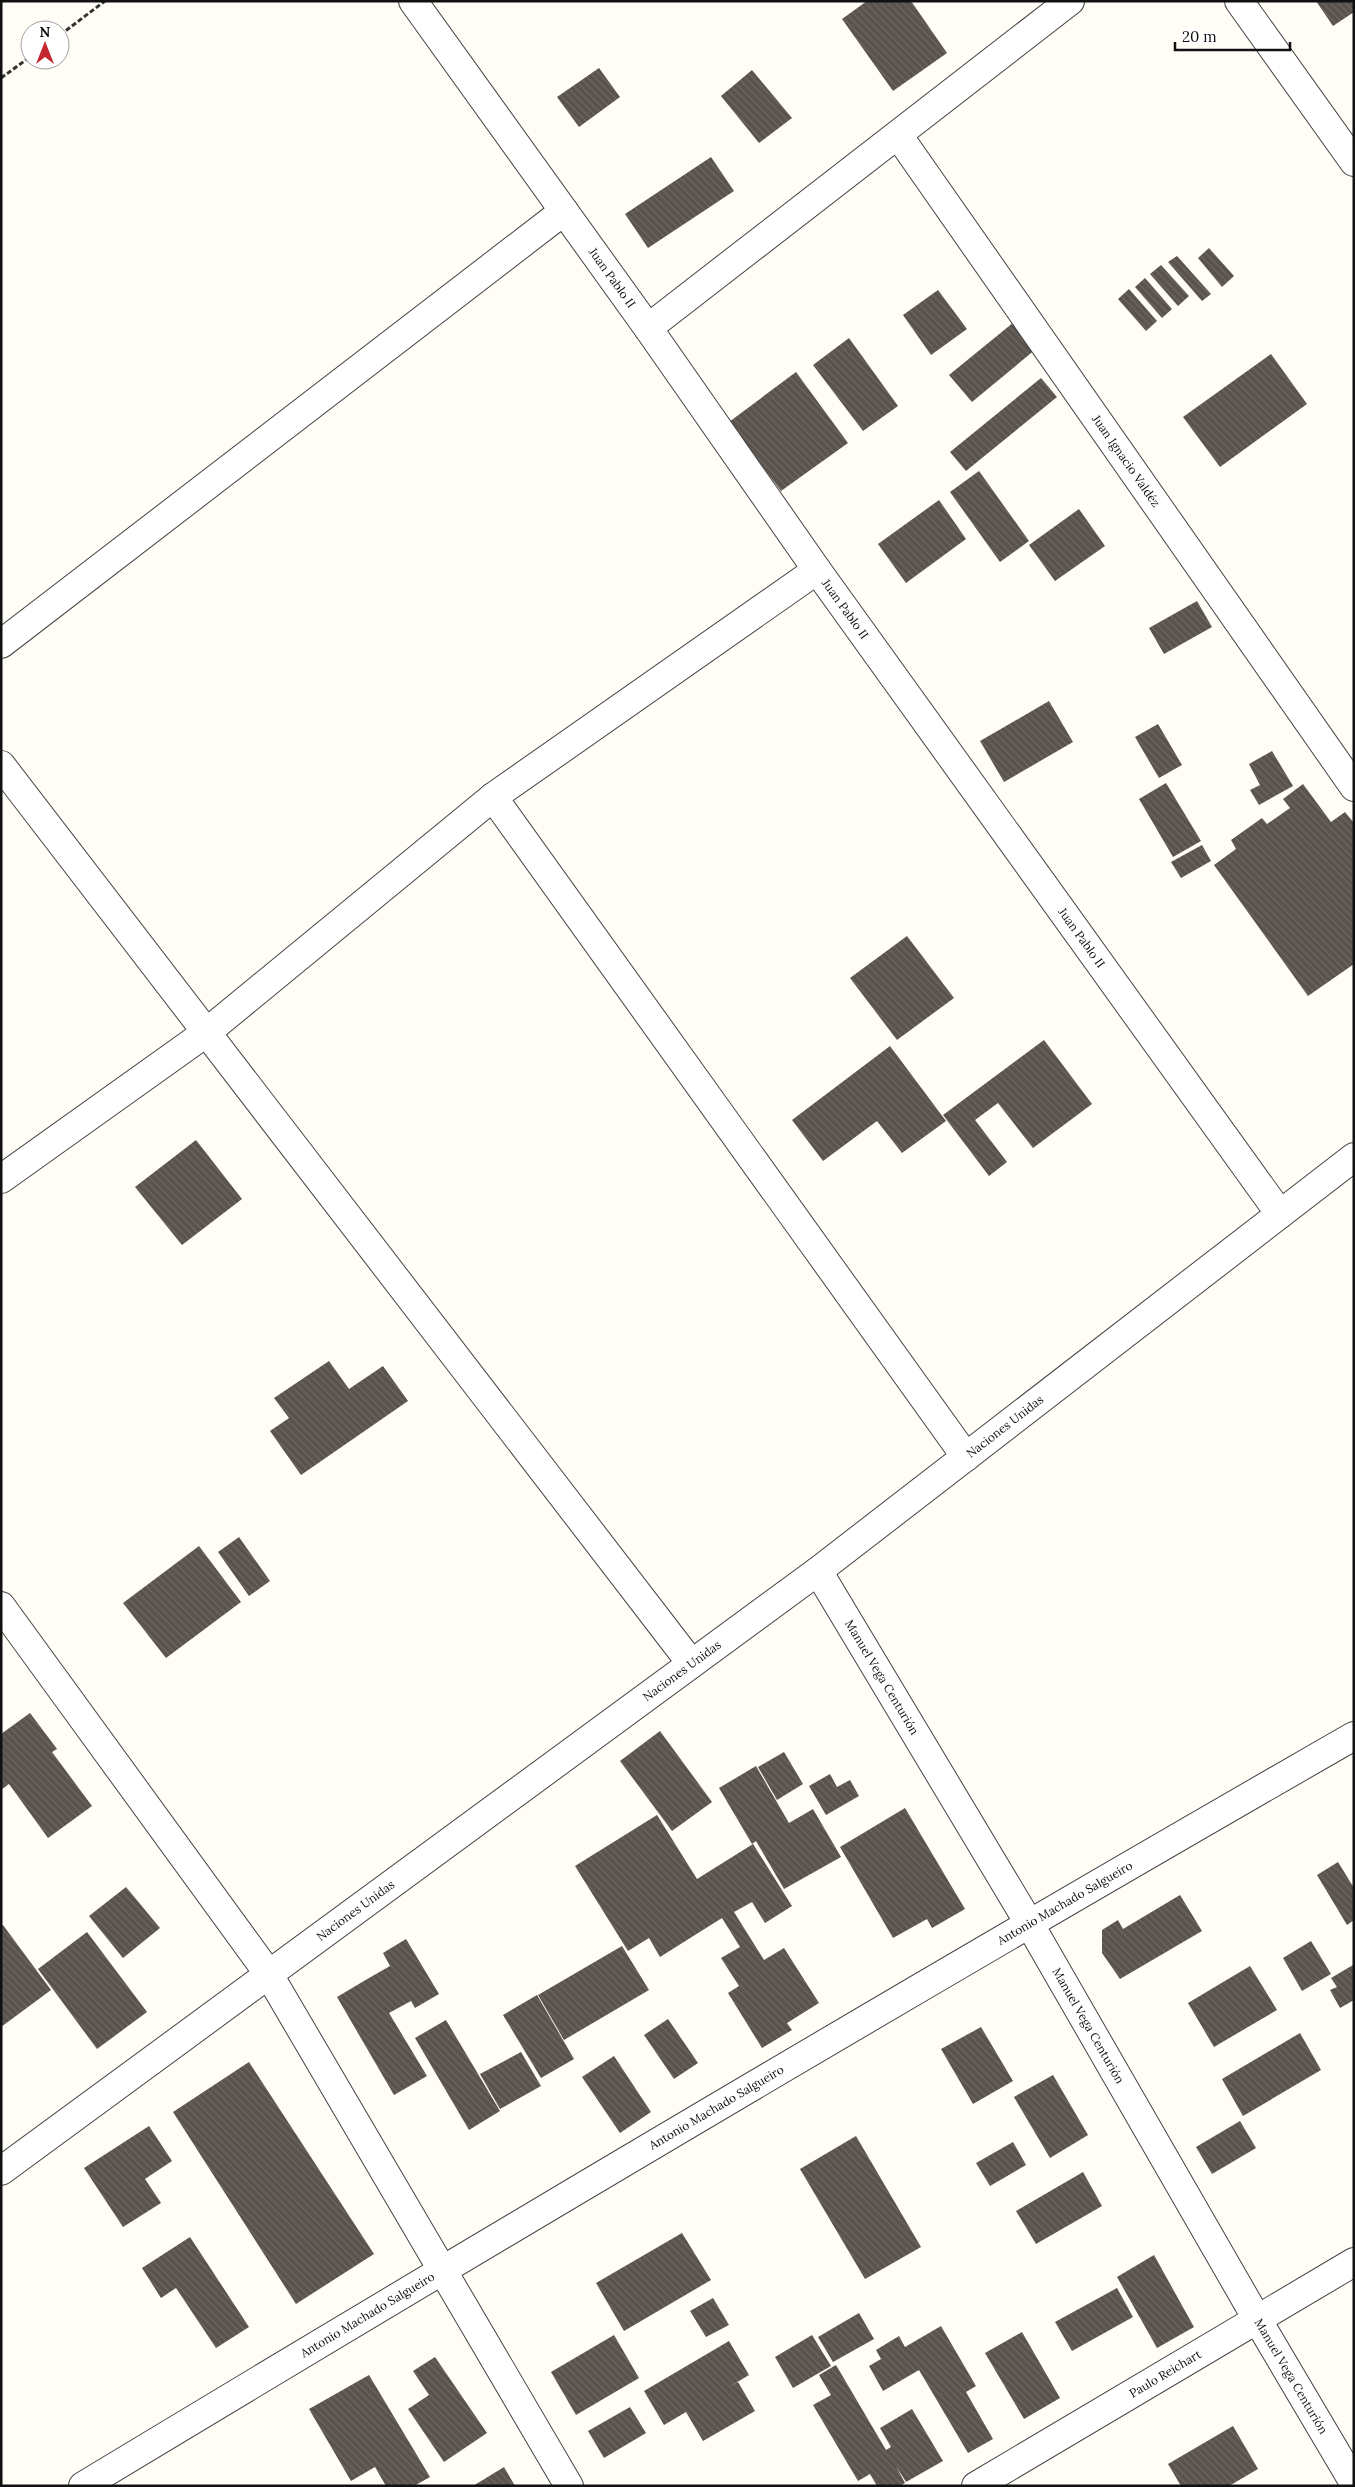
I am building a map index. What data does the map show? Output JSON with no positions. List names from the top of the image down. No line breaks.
{"streets":{"street":["Juan Pablo II","Juan Ignacio Valdéz","Naciones Unidas","Manuel Vega Centurión","Antonio Machado Salgueiro","Paulo Reichart"]},"crossings":[["Juan Pablo II","Naciones Unidas"],["Naciones Unidas","Manuel Vega Centurión"],["Manuel Vega Centurión","Antonio Machado Salgueiro"],["Manuel Vega Centurión","Paulo Reichart"]],"scale_bar":"20 m","north":"top"}
